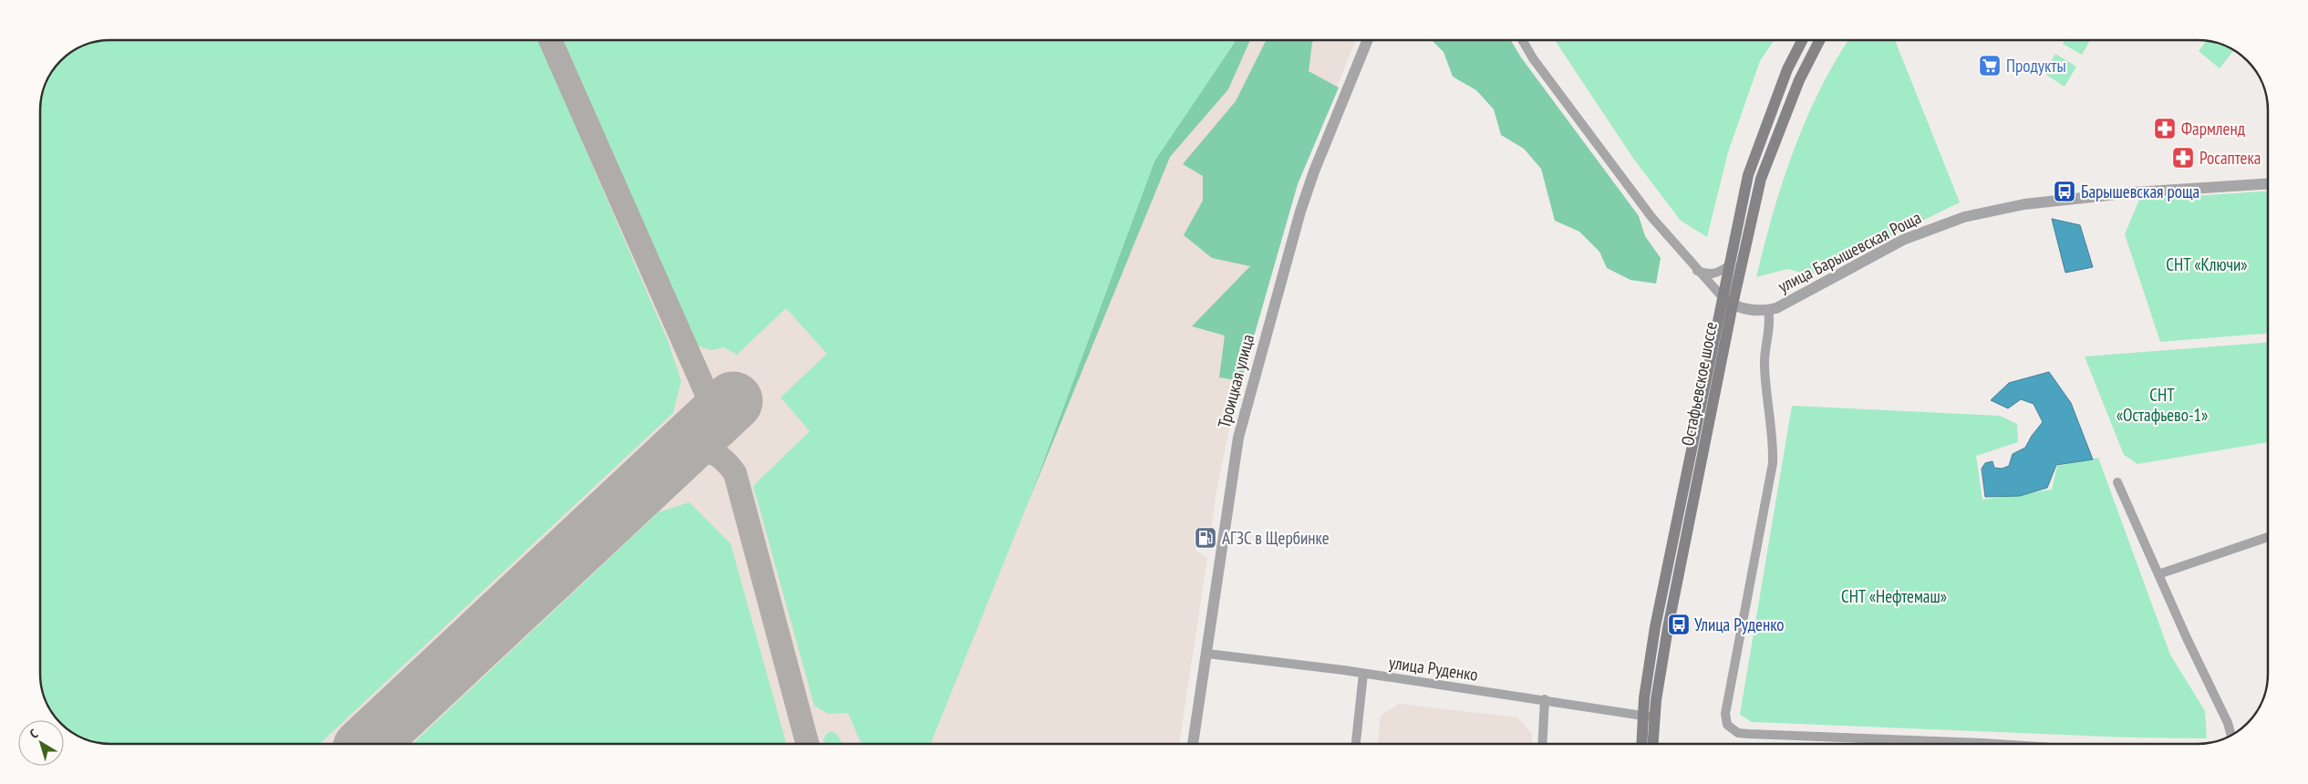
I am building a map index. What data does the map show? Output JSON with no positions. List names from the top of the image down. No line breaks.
{"streets":{"main road":["Остафьевское шоссе"],"street":["улица Барышевская Роща","Троицкая улица","улица Руденко"]},"crossings":[["улица Барышевская Роща","Остафьевское шоссе"],["Троицкая улица","улица Руденко"],["Остафьевское шоссе","улица Руденко"]],"parks":["СНТ «Ключи»","СНТ «Остафьево-1»","СНТ «Нефтемаш»"],"places":{"supermarket":["Продукты"],"pharmacy":["Фармленд","Росаптека"],"bus stop":["Барышевская роща","Улица Руденко"],"fuel station":["АГЗС в Щербинке"]},"north":"top left"}
